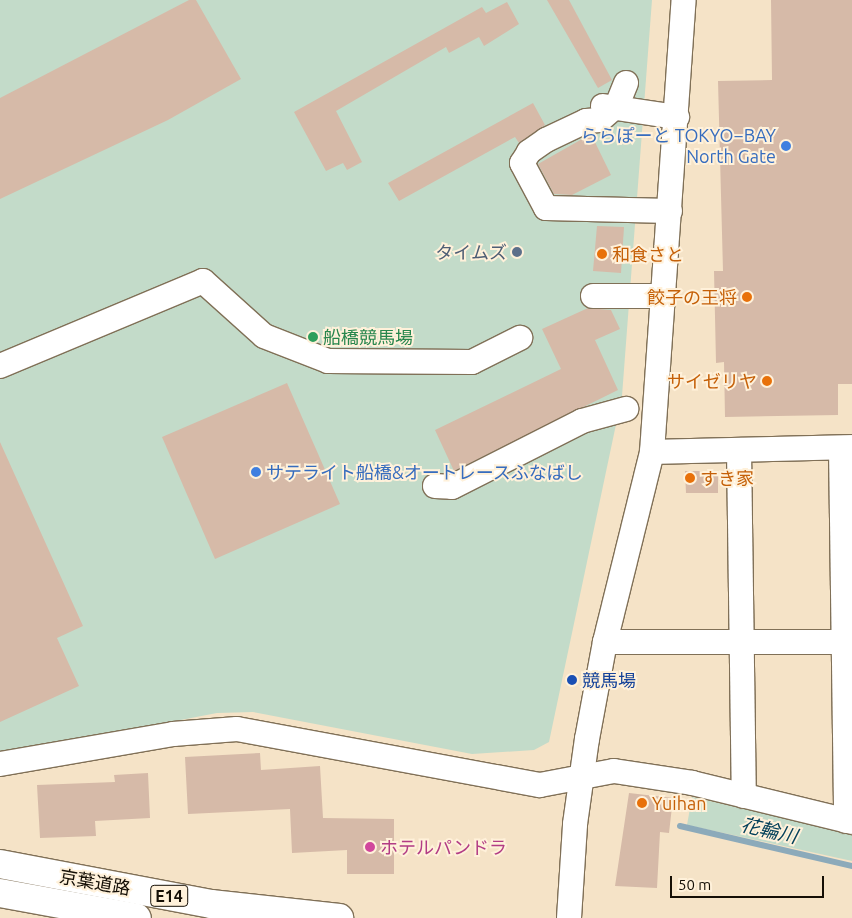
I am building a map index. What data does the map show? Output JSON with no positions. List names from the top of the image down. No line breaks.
{"streets":{"highway":["京葉道路","E14"]},"water":["花輪川"],"places":["ららぽーと TOKYO−BAY North Gate","タイムズ","和食さと","餃子の王将","船橋競馬場","サイゼリヤ","サテライト船橋&オートレースふなばし","すき家","競馬場","Yuihan","ホテルパンドラ"],"scale_bar":"50 m"}
